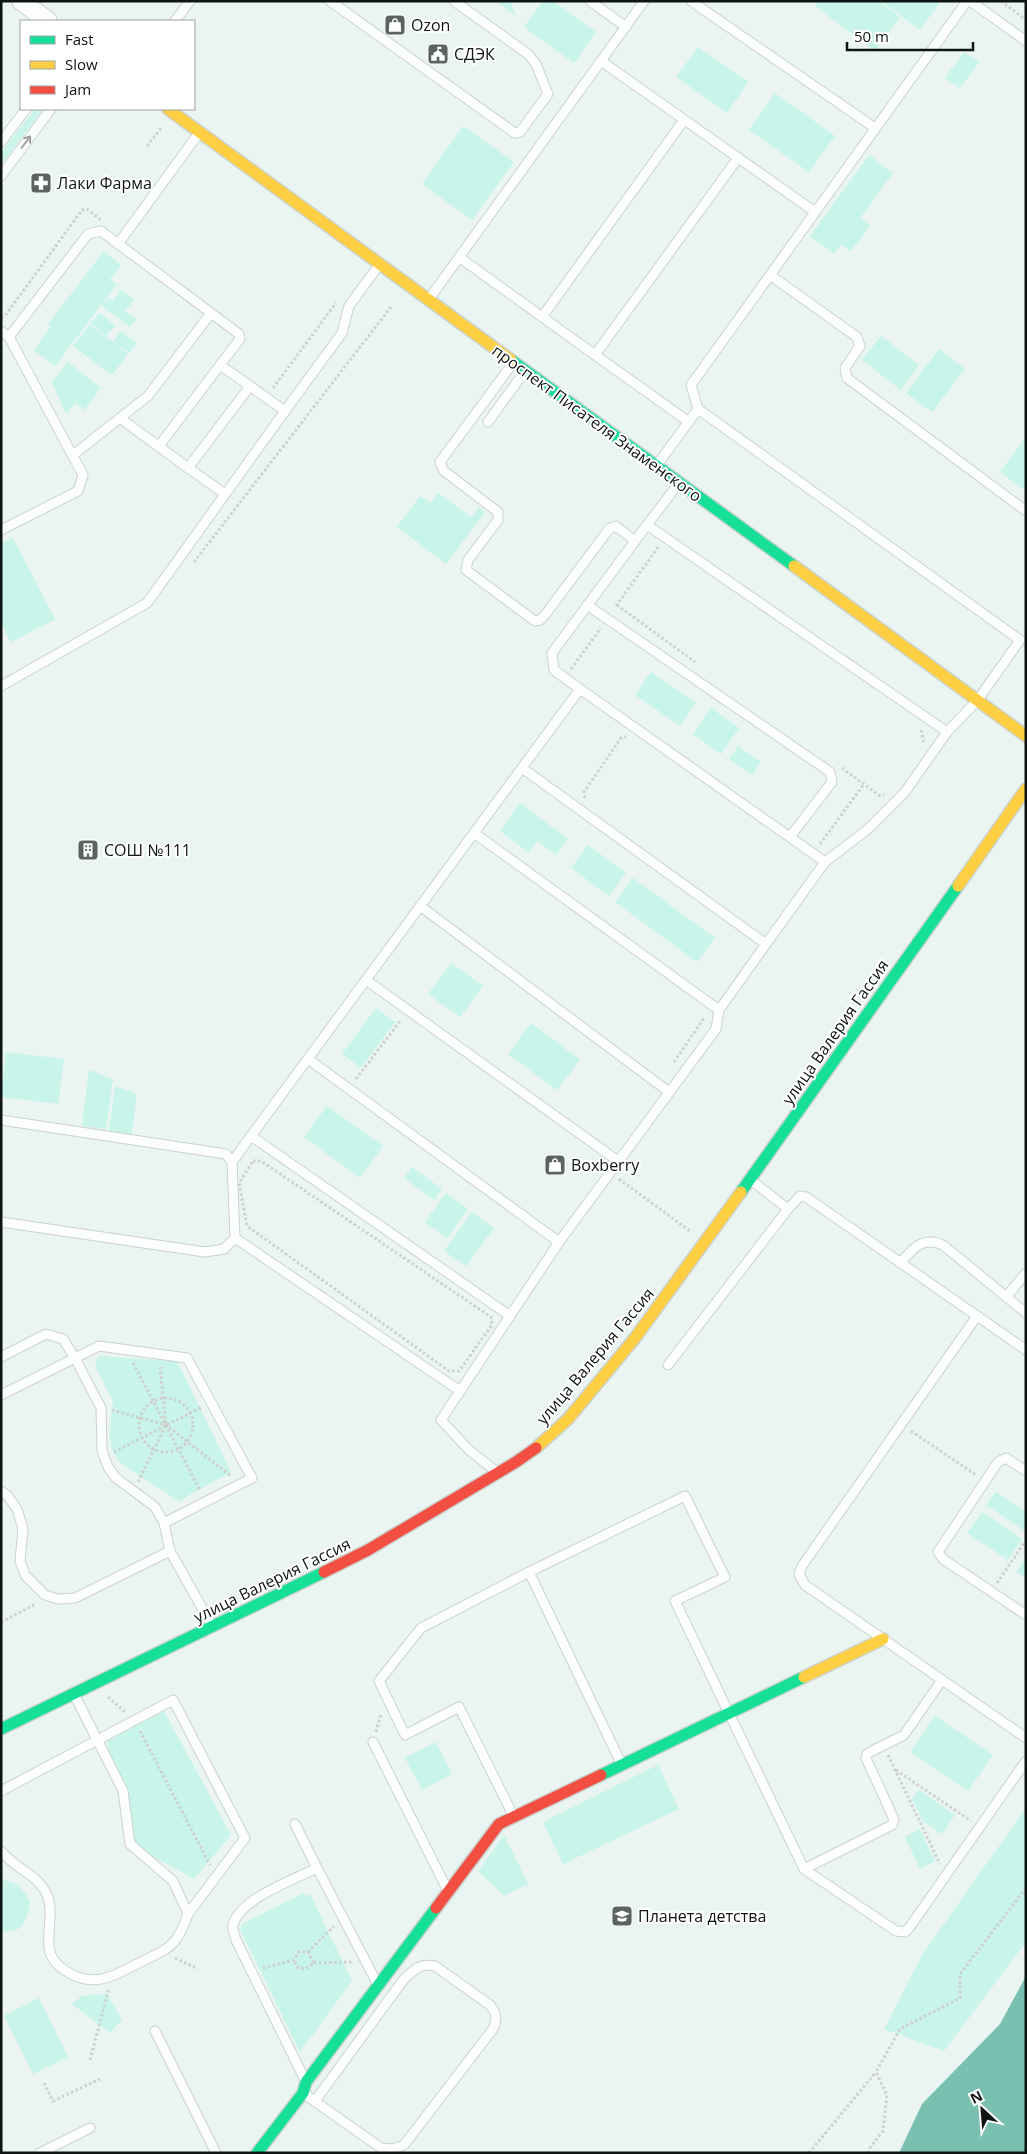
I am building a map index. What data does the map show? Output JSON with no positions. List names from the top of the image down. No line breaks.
{"streets":{"street":["проспект Писателя Знаменского","улица Валерия Гассия"]},"places":{"shop":["Ozon","Boxberry"],"public building":["СДЭК"],"pharmacy":["Лаки Фарма"],"building":["СОШ №111"],"school or university":["Планета детства"]},"legend":["Fast","Slow","Jam"],"scale_bar":"50 m","north":"top left"}
